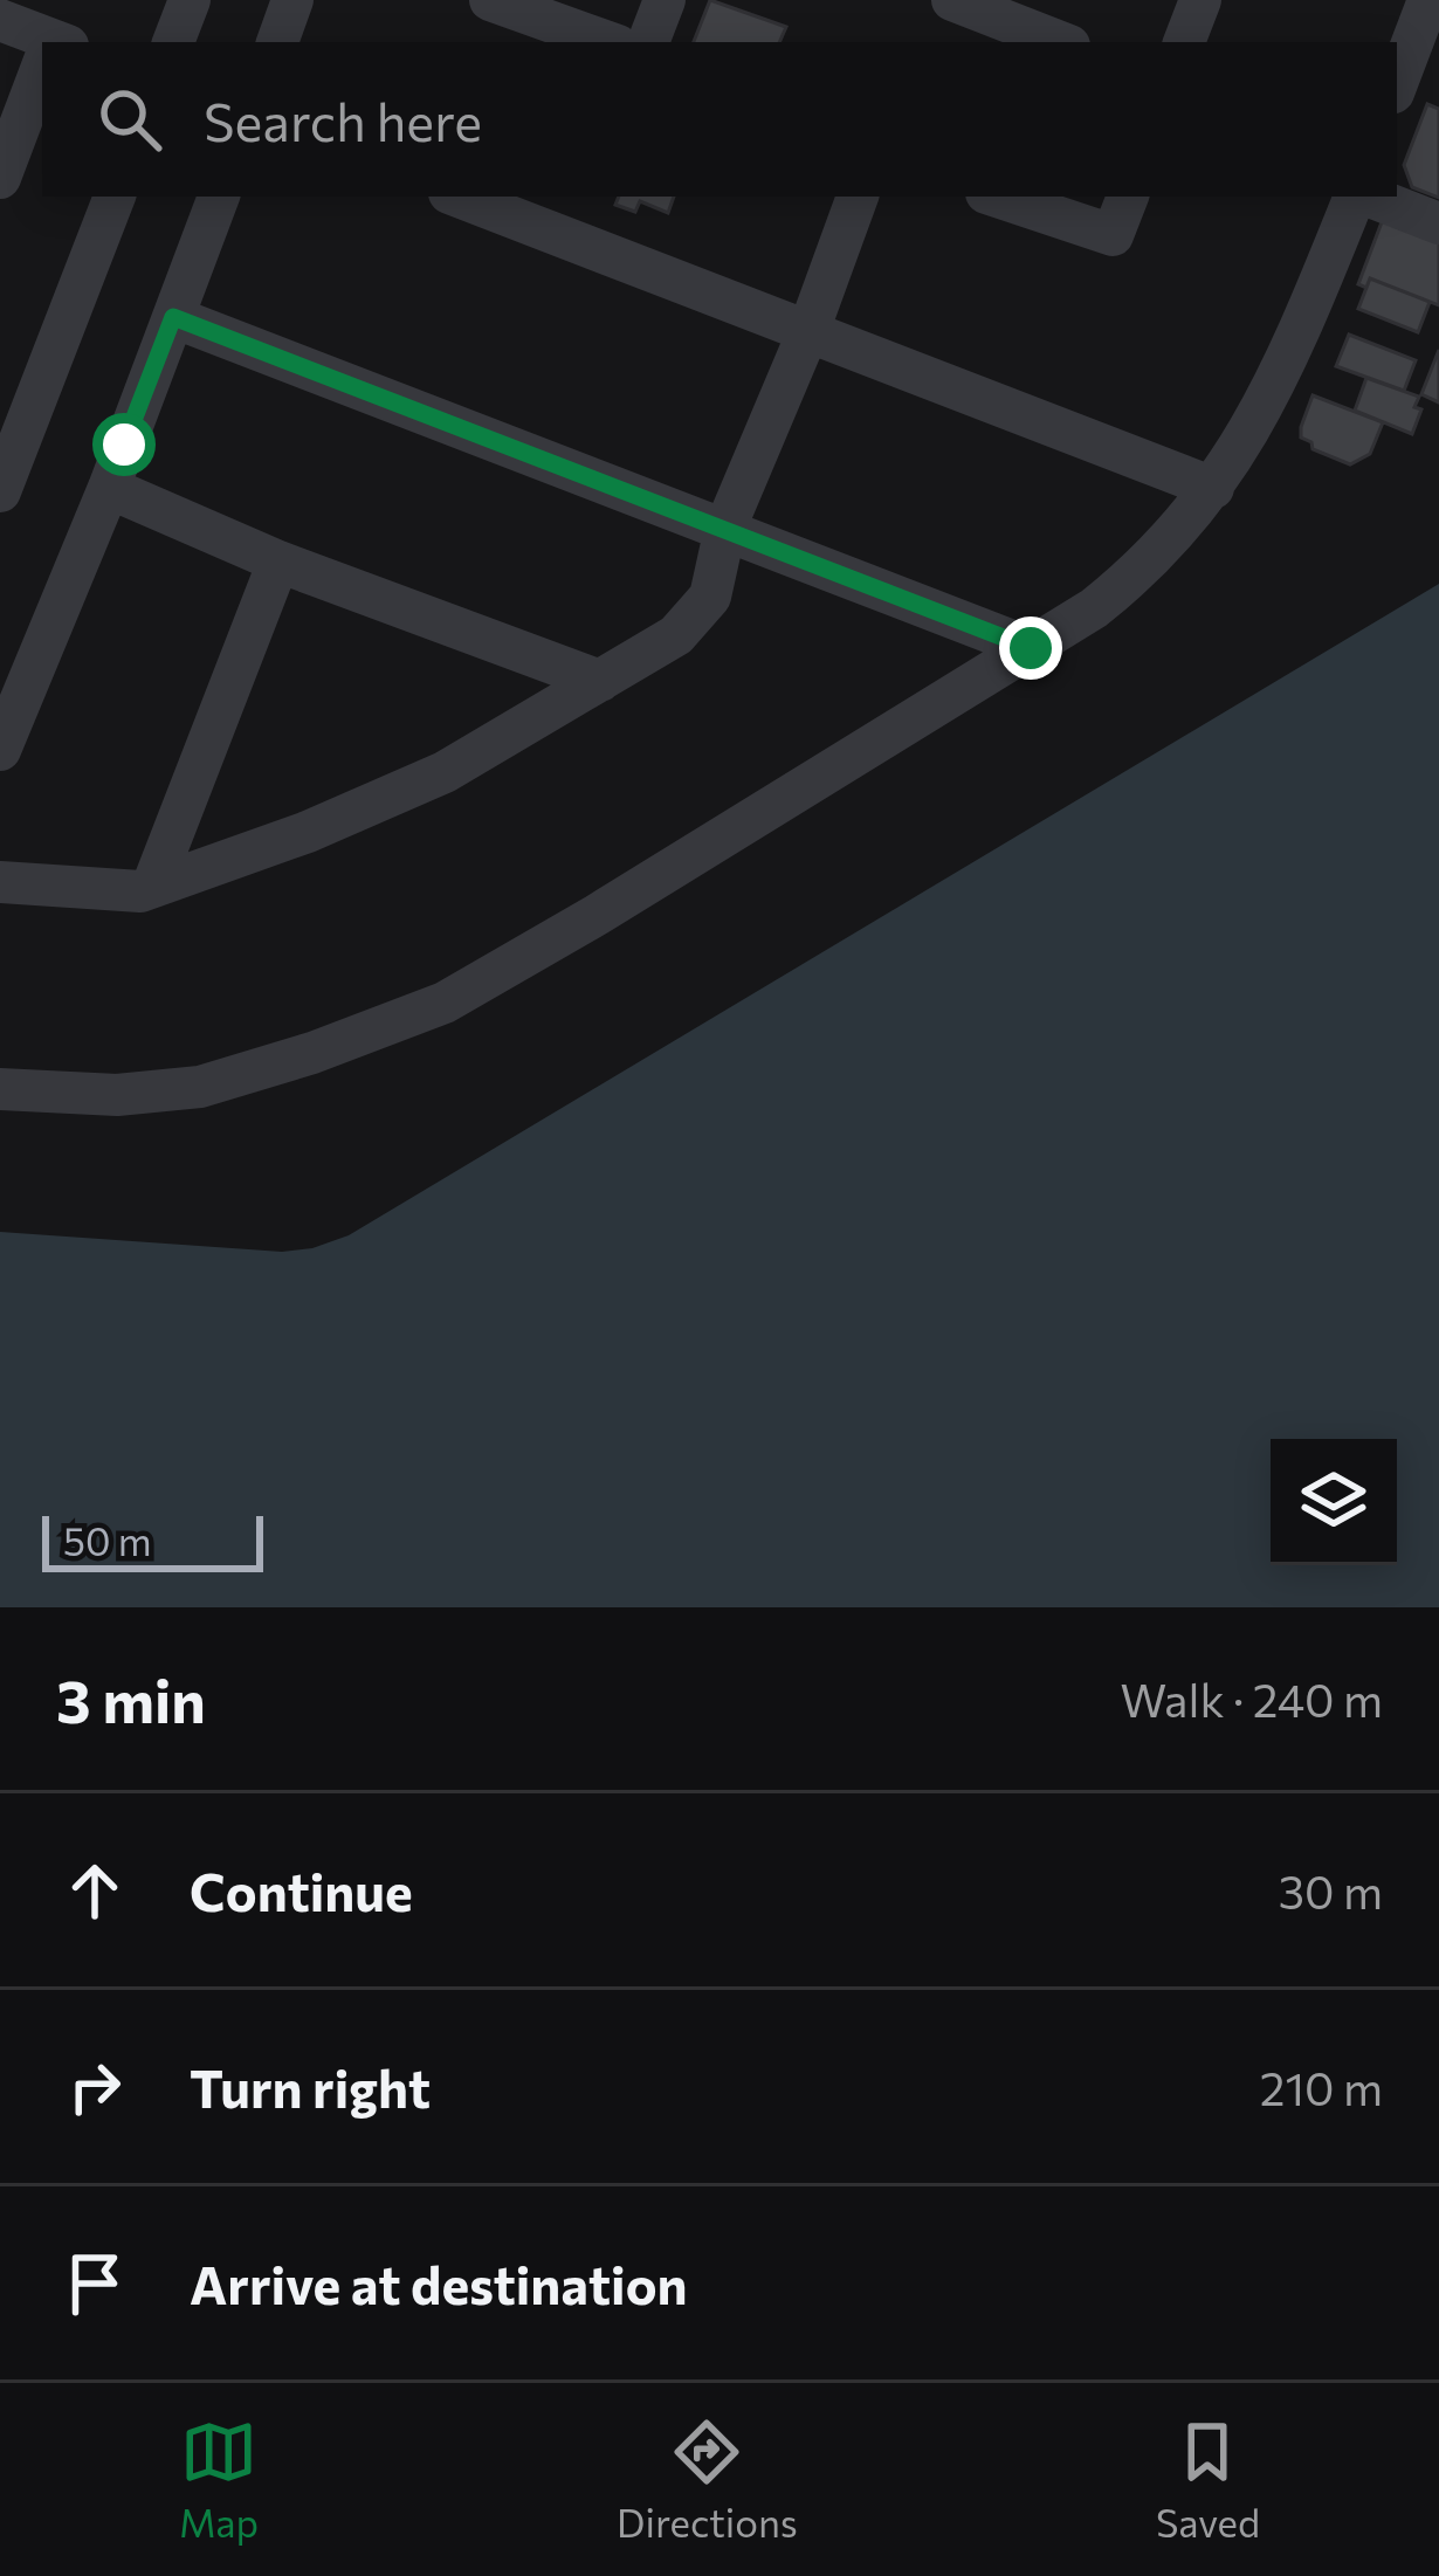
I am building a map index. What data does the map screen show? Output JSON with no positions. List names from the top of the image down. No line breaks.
{"scale_bar":"50 m","page":{"search":"Search here","scale":"50 m","heading":["3 min","Walk · 240 m"],"list":[["Continue","30 m"],["Turn right","210 m"],"Arrive at destination"],"nav":["Map","Directions","Saved"]}}
